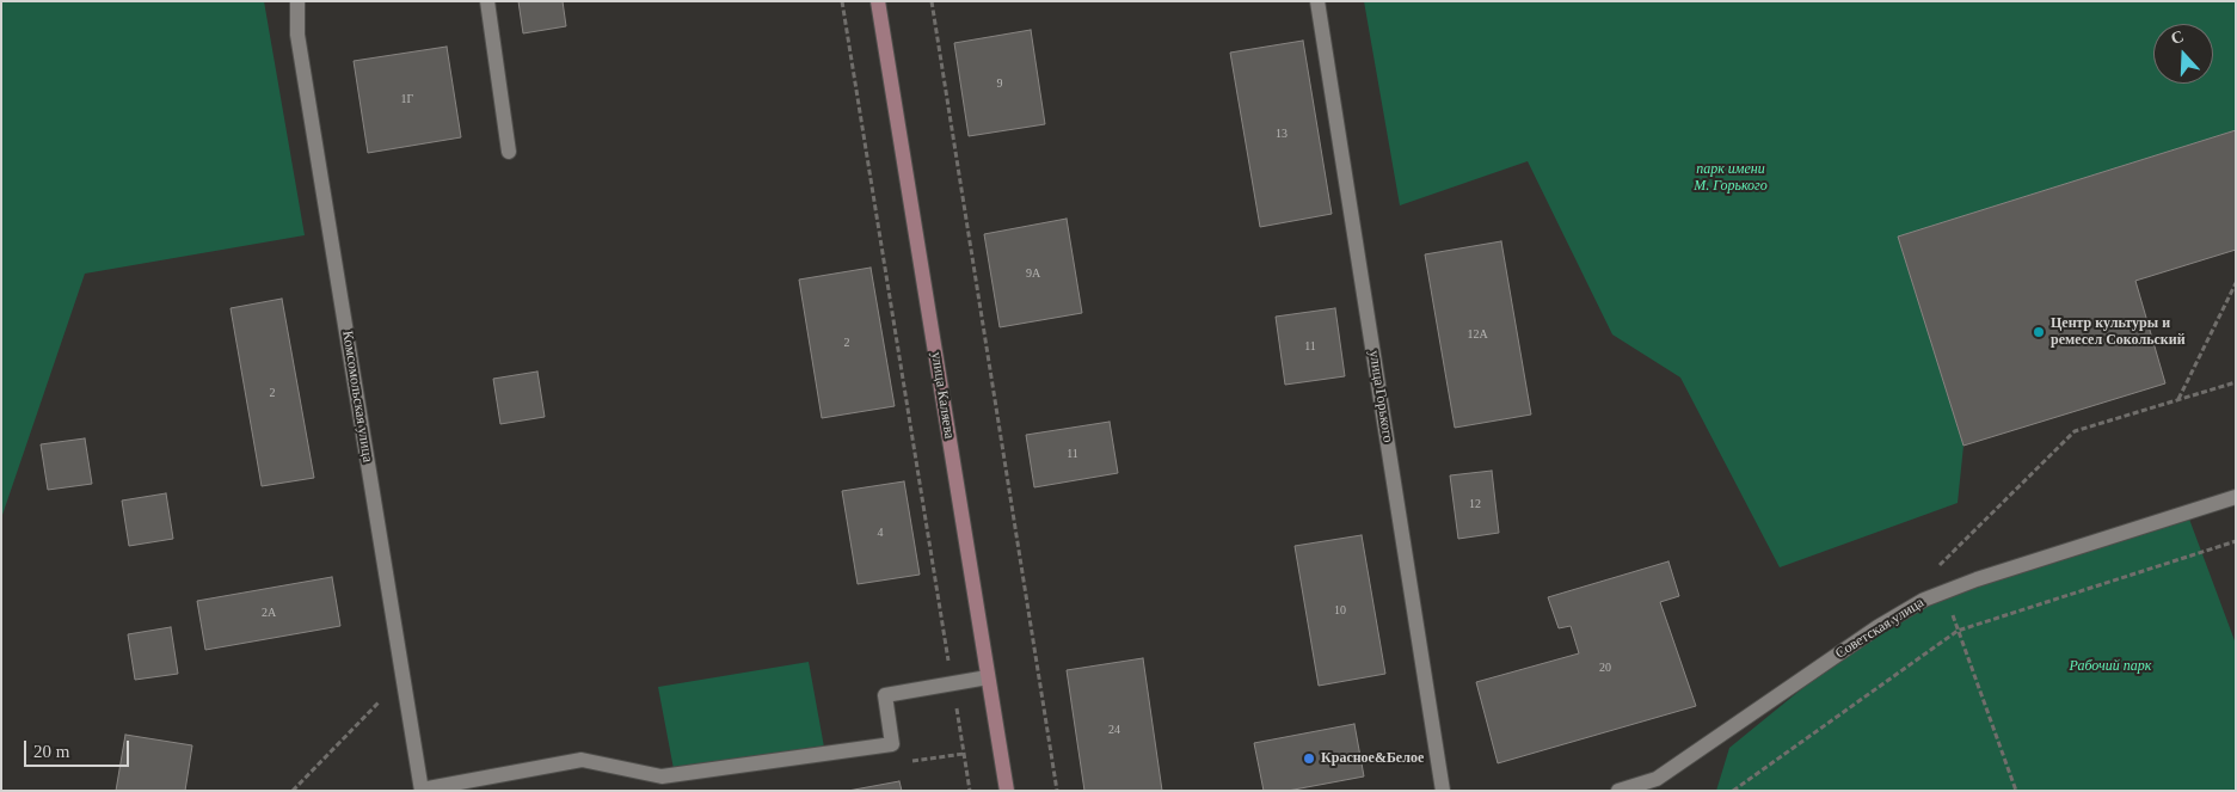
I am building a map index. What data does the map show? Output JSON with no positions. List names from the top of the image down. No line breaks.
{"streets":{"main road":["улица Каляева"],"street":["Комсомольская улица","улица Горького","Советская улица"]},"parks":["парк имени М. Горького","Рабочий парк"],"places":["Центр культуры и ремесел Сокольский","Красное&Белое"],"house_numbers":["9","1Г","13","9А","12А","2","11","2","11","12","4","10","2А","20","24"],"scale_bar":"20 m","north":"top"}
